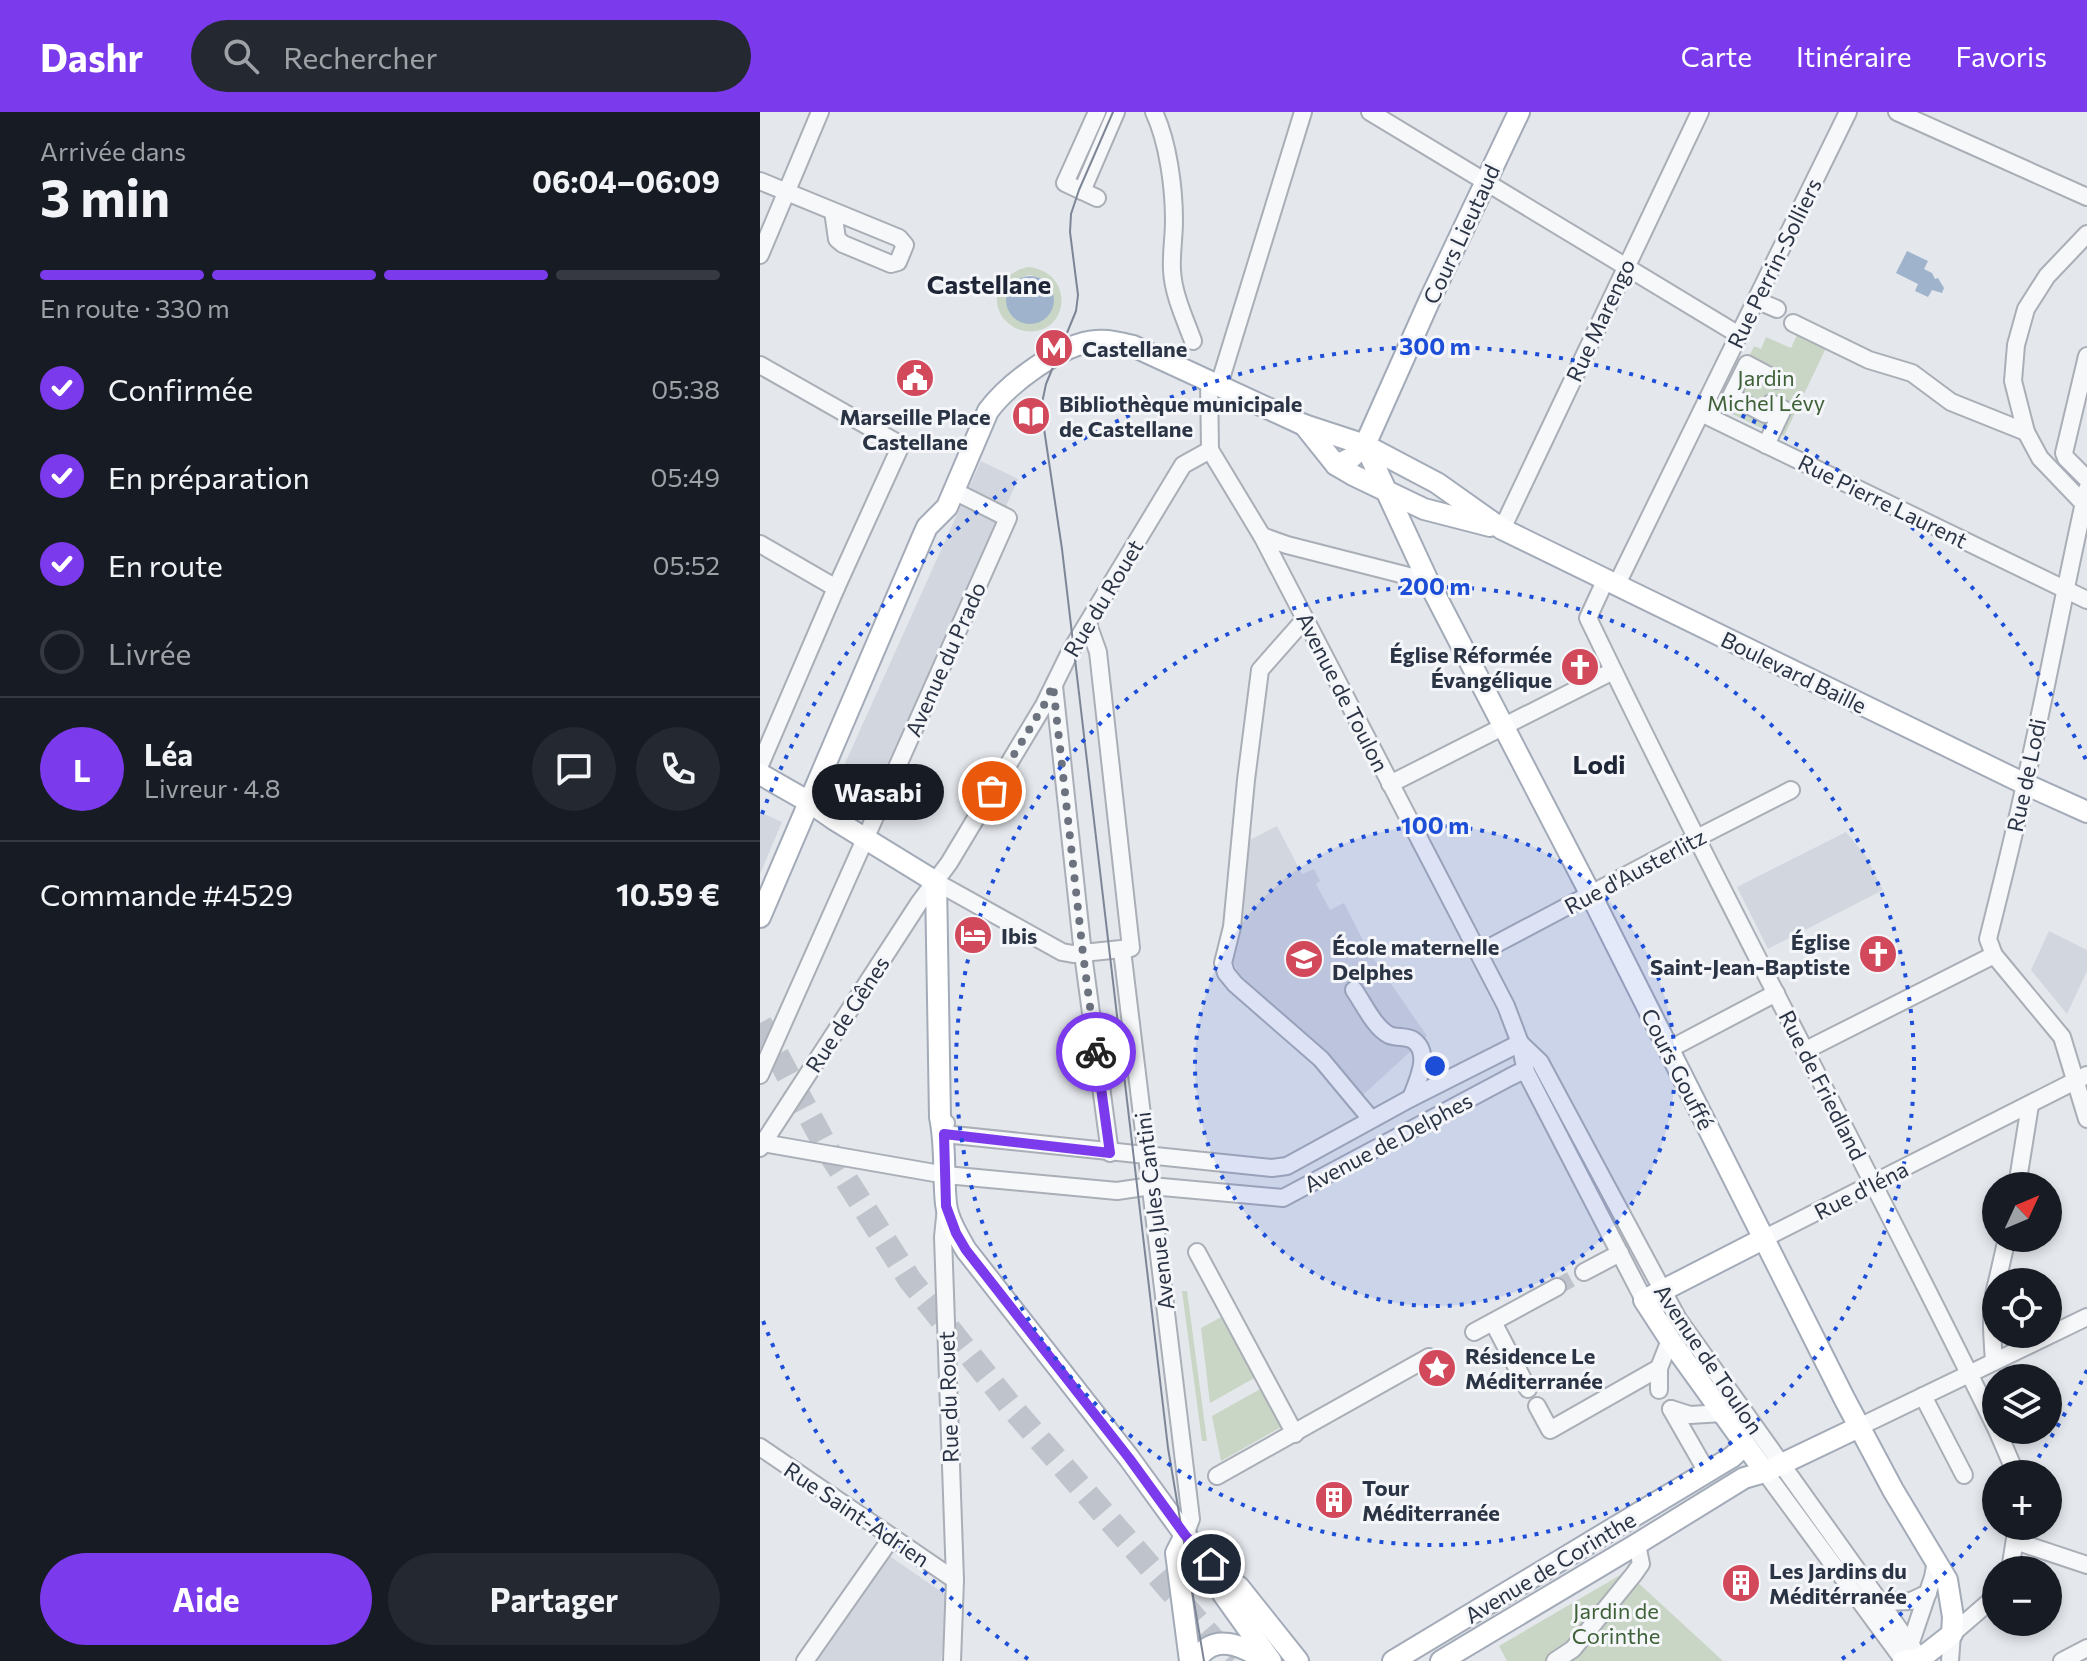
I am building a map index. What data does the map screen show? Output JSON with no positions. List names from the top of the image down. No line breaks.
{"streets":{"main road":["Cours Lieutaud","Rue du Rouet","Boulevard Baille","Avenue de Toulon","Cours Gouffé","Rue d'Iéna","Avenue Jules Cantini","Avenue de Corinthe"],"street":["Rue Perrin-Solliers","Rue Marengo","Rue Pierre Laurent","Avenue du Prado","Rue de Lodi","Rue d'Austerlitz","Rue de Gênes","Rue de Friedland","Avenue de Delphes","Rue Saint-Adrien"]},"crossings":[["Cours Lieutaud","Boulevard Baille"],["Cours Lieutaud","Cours Gouffé"],["Rue Perrin-Solliers","Rue Pierre Laurent"],["Rue Perrin-Solliers","Boulevard Baille"],["Rue Perrin-Solliers","Rue de Friedland"],["Rue Marengo","Boulevard Baille"],["Rue Pierre Laurent","Rue de Lodi"],["Rue du Rouet","Avenue de Toulon"],["Rue du Rouet","Rue de Gênes"],["Rue du Rouet","Avenue de Delphes"],["Rue du Rouet","Avenue Jules Cantini"],["Rue du Rouet","Rue Saint-Adrien"],["Avenue du Prado","Boulevard Baille"],["Boulevard Baille","Rue de Lodi"],["Boulevard Baille","Cours Gouffé"],["Boulevard Baille","Rue de Friedland"],["Avenue de Toulon","Rue d'Austerlitz"],["Avenue de Toulon","Avenue de Delphes"],["Avenue de Toulon","Rue d'Iéna"],["Avenue de Toulon","Avenue de Corinthe"],["Rue d'Austerlitz","Cours Gouffé"],["Rue d'Austerlitz","Rue de Friedland"],["Rue de Gênes","Avenue de Delphes"],["Cours Gouffé","Rue d'Iéna"],["Cours Gouffé","Avenue de Corinthe"],["Rue de Friedland","Rue d'Iéna"],["Avenue de Delphes","Avenue Jules Cantini"]],"districts":["Castellane","Lodi"],"parks":["Jardin Michel Lévy","Jardin de Corinthe"],"places":{"metro station":["Castellane"],"public building":["Marseille Place Castellane"],"library":["Bibliothèque municipale de Castellane"],"church":["Église Réformée Évangélique","Église Saint-Jean-Baptiste"],"other":["Wasabi"],"hotel":["Ibis"],"school or university":["École maternelle Delphes"],"place":["Résidence Le Méditerranée"],"building":["Tour Méditerranée","Les Jardins du Méditérranée"]},"north":"top right","page":{"header":"Dashr","search":"Rechercher","nav":["Carte","Itinéraire","Favoris"],"heading":["3 min","Arrivée dans","06:04–06:09"],"panel":["Léa","Livreur · 4.8","Commande #4529","10.59 €"],"bar":"En route · 330 m","list":[["Confirmée","05:38"],["En préparation","05:49"],["En route","05:52"],"Livrée"],"round":"L","bubble":"Wasabi","map_buttons":["+","−"],"buttons":["Aide","Partager"]},"rings":["300 m","200 m","100 m"]}
